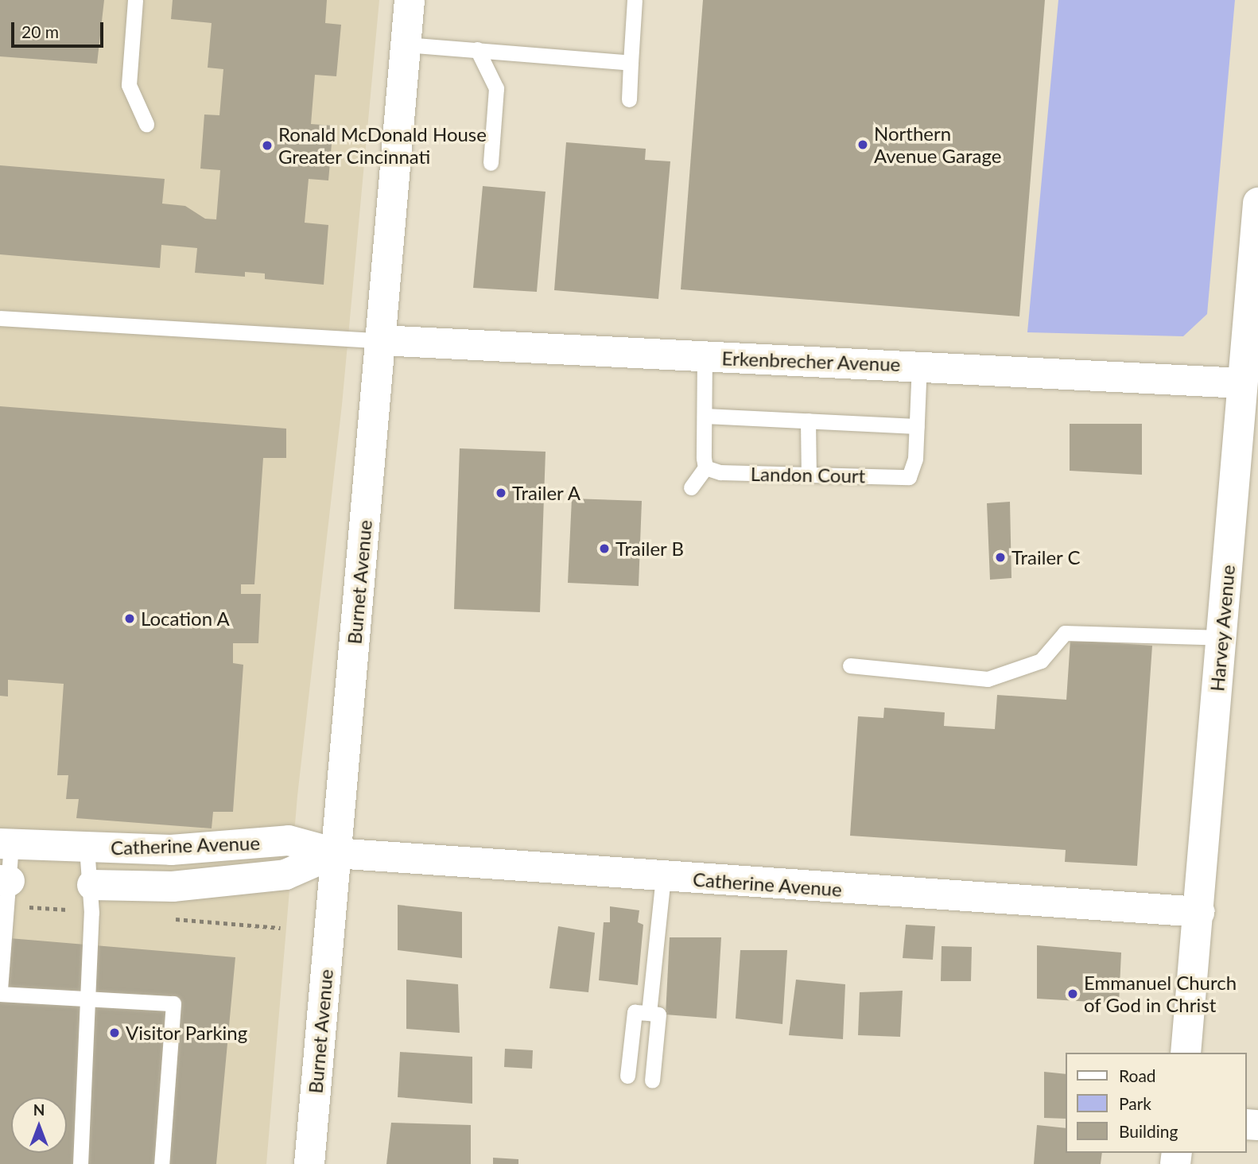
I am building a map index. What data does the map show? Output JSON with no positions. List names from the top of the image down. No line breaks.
{"streets":{"street":["Erkenbrecher Avenue","Burnet Avenue","Harvey Avenue","Catherine Avenue"],"lane":["Landon Court"]},"crossings":[["Erkenbrecher Avenue","Landon Court"],["Erkenbrecher Avenue","Burnet Avenue"],["Erkenbrecher Avenue","Harvey Avenue"],["Burnet Avenue","Catherine Avenue"],["Harvey Avenue","Catherine Avenue"]],"places":["Northern Avenue Garage","Ronald McDonald House Greater Cincinnati","Trailer A","Trailer B","Trailer C","Location A","Emmanuel Church of God in Christ","Visitor Parking"],"legend":["Road","Park","Building"],"scale_bar":"20 m","north":"top"}
